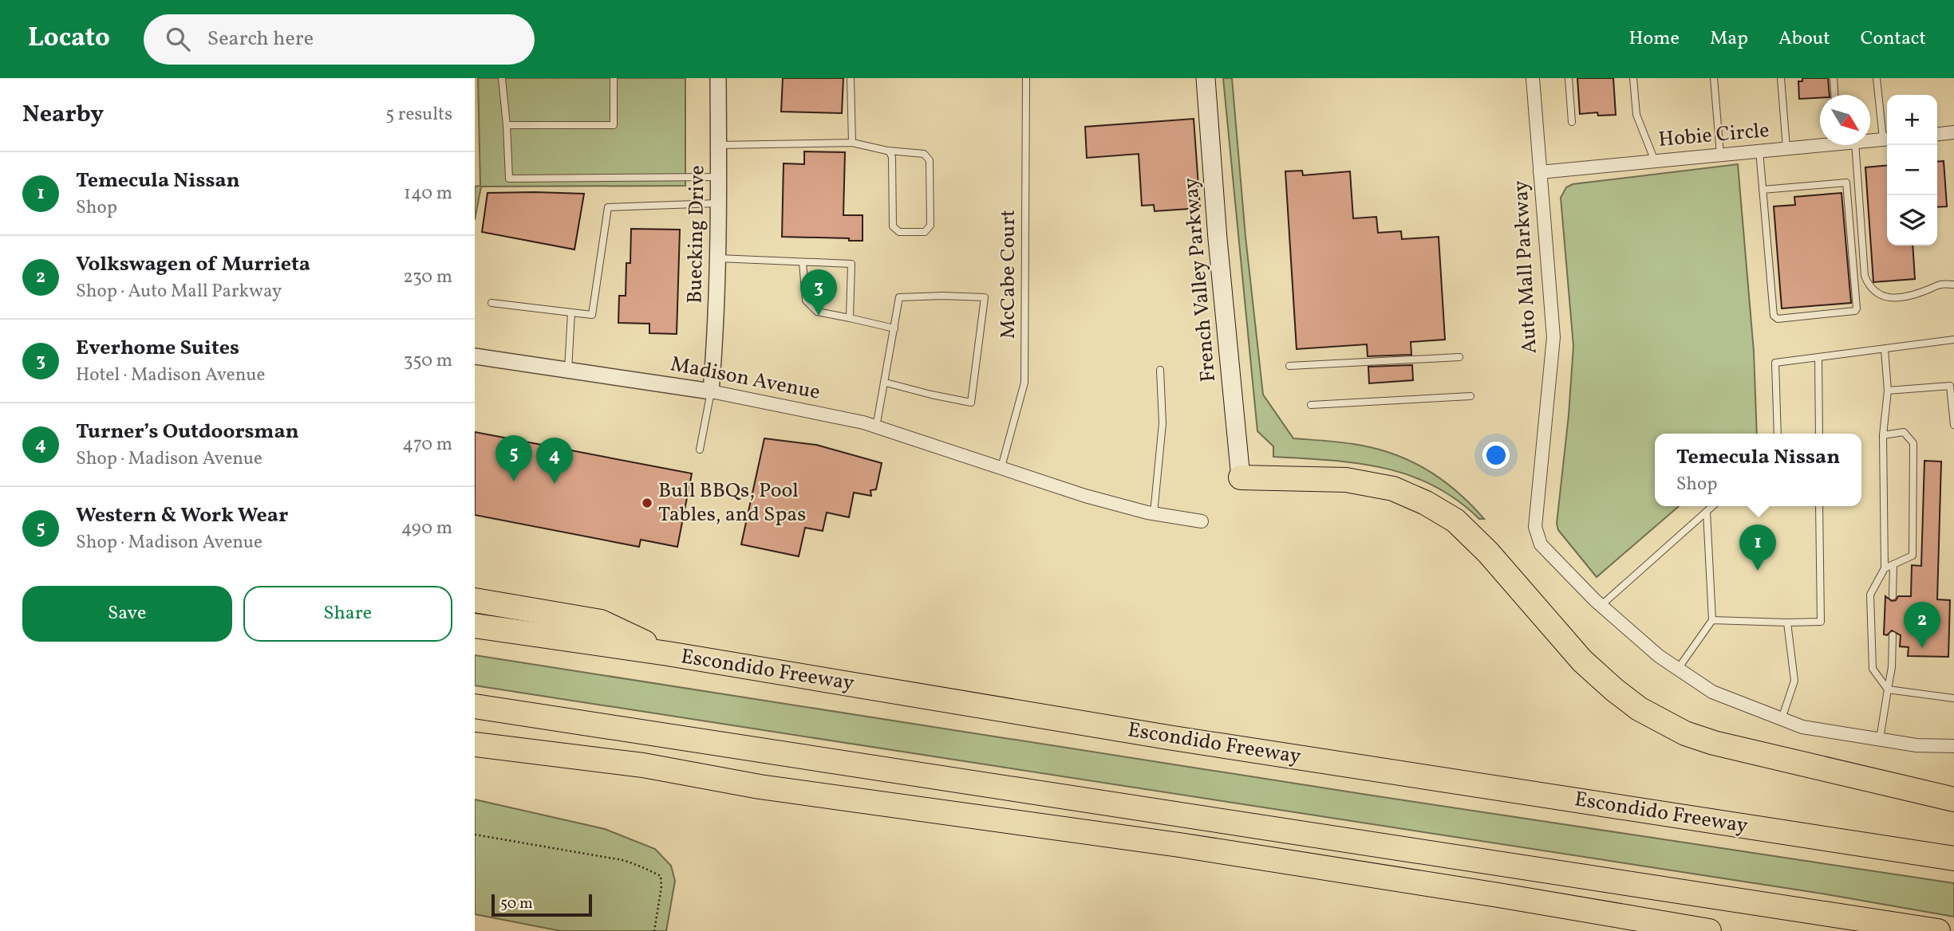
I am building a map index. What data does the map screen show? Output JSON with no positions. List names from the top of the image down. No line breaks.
{"streets":{"highway":["Escondido Freeway"],"main road":["French Valley Parkway"],"street":["Hobie Circle","Buecking Drive","Auto Mall Parkway","Madison Avenue"],"lane":["McCabe Court"]},"crossings":[["Hobie Circle","Auto Mall Parkway"],["Buecking Drive","Madison Avenue"],["McCabe Court","Madison Avenue"]],"places":["Bull BBQs, Pool Tables, and Spas"],"scale_bar":"50 m","north":"bottom right","page":{"header":"Locato","search":"Search here","nav":["Home","Map","About","Contact"],"heading":["Nearby","5 results"],"map_buttons":["+","−"],"list":[{"mark":"1","name":"Temecula Nissan","note":"Shop","value":"140 m"},{"mark":"2","name":"Volkswagen of Murrieta","note":"Shop · Auto Mall Parkway","value":"230 m"},{"mark":"3","name":"Everhome Suites","note":"Hotel · Madison Avenue","value":"350 m"},{"mark":"4","name":"Turner’s Outdoorsman","note":"Shop · Madison Avenue","value":"470 m"},{"mark":"5","name":"Western & Work Wear","note":"Shop · Madison Avenue","value":"490 m"}],"pins":["3","5","4","1","2"],"popup":["Temecula Nissan","Shop"],"buttons":["Save","Share"],"scale":"50 m"}}
